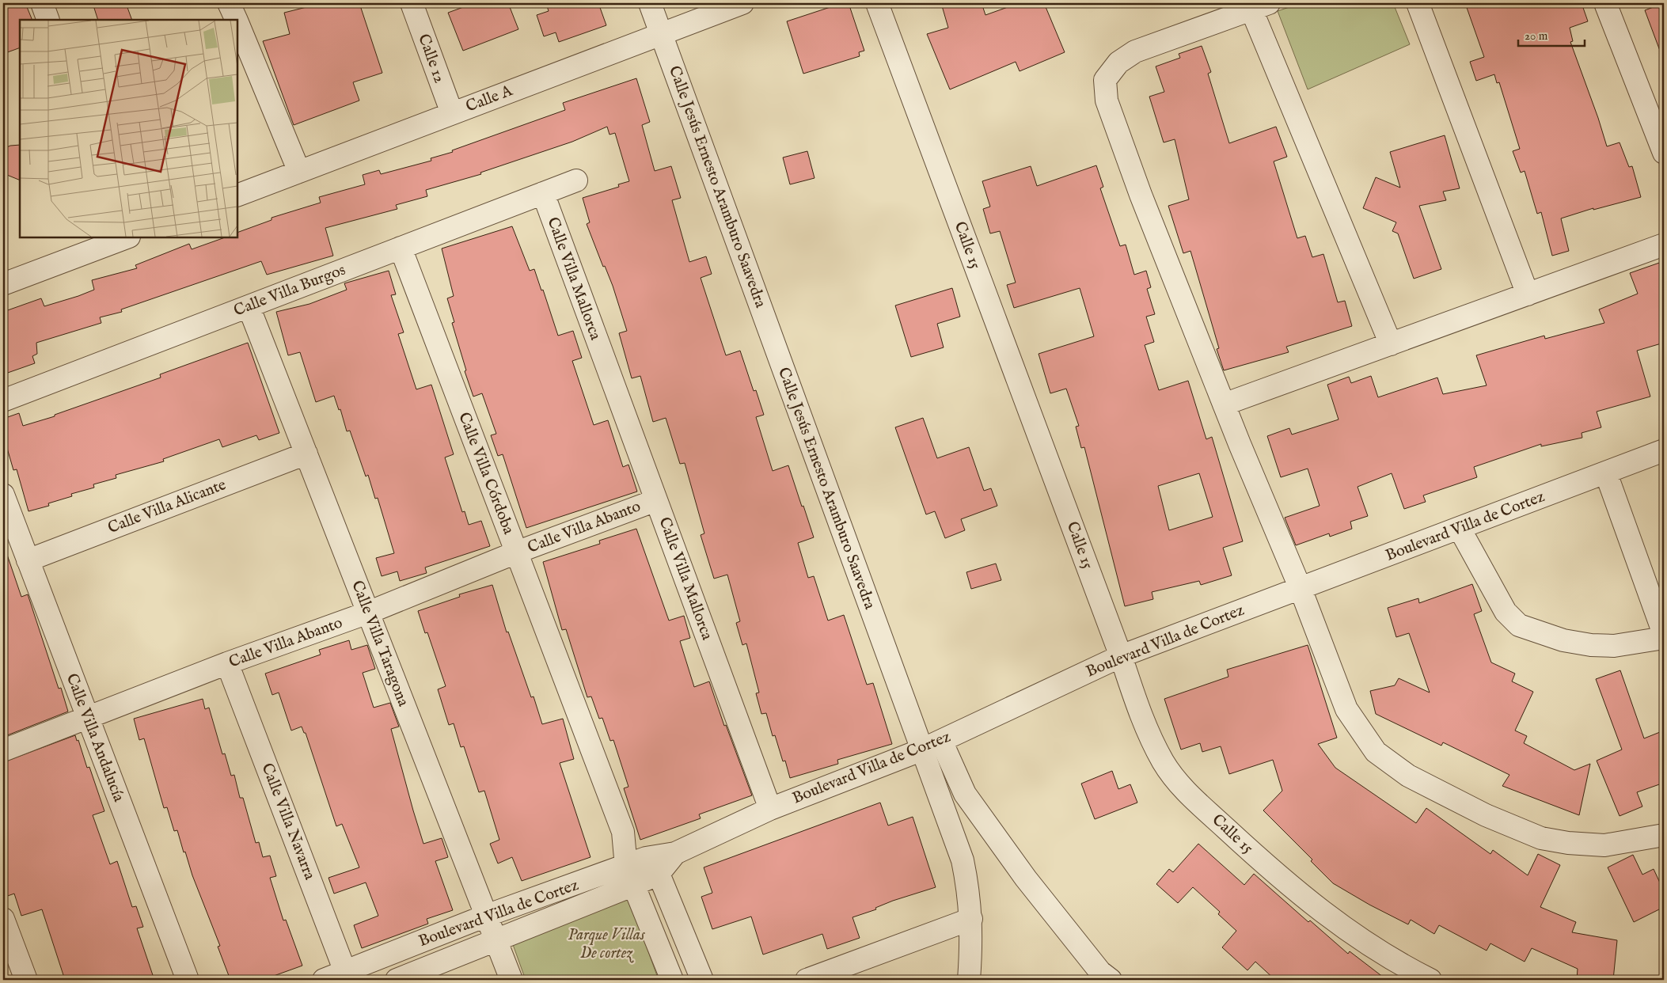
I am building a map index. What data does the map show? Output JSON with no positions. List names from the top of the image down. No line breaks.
{"streets":{"street":["Calle 12","Calle A","Calle Jesús Ernesto Aramburo Saavedra","Calle 15","Calle Villa Mallorca","Calle Villa Burgos","Calle Villa Córdoba","Calle Villa Alicante","Boulevard Villa de Cortez","Calle Villa Abanto","Calle Villa Taragona","Calle Villa Andalucía","Calle Villa Navarra"]},"crossings":[["Calle 12","Calle A"],["Calle A","Calle Jesús Ernesto Aramburo Saavedra"],["Calle Jesús Ernesto Aramburo Saavedra","Boulevard Villa de Cortez"],["Calle 15","Boulevard Villa de Cortez"],["Calle Villa Mallorca","Calle Villa Burgos"],["Calle Villa Mallorca","Boulevard Villa de Cortez"],["Calle Villa Mallorca","Calle Villa Abanto"],["Calle Villa Burgos","Calle Villa Córdoba"],["Calle Villa Burgos","Calle Villa Taragona"],["Calle Villa Córdoba","Boulevard Villa de Cortez"],["Calle Villa Córdoba","Calle Villa Abanto"],["Calle Villa Alicante","Calle Villa Taragona"],["Calle Villa Alicante","Calle Villa Andalucía"],["Boulevard Villa de Cortez","Calle Villa Taragona"],["Boulevard Villa de Cortez","Calle Villa Navarra"],["Calle Villa Abanto","Calle Villa Taragona"],["Calle Villa Abanto","Calle Villa Andalucía"],["Calle Villa Abanto","Calle Villa Navarra"]],"parks":["Parque Villas De cortez"],"scale_bar":"20 m"}
